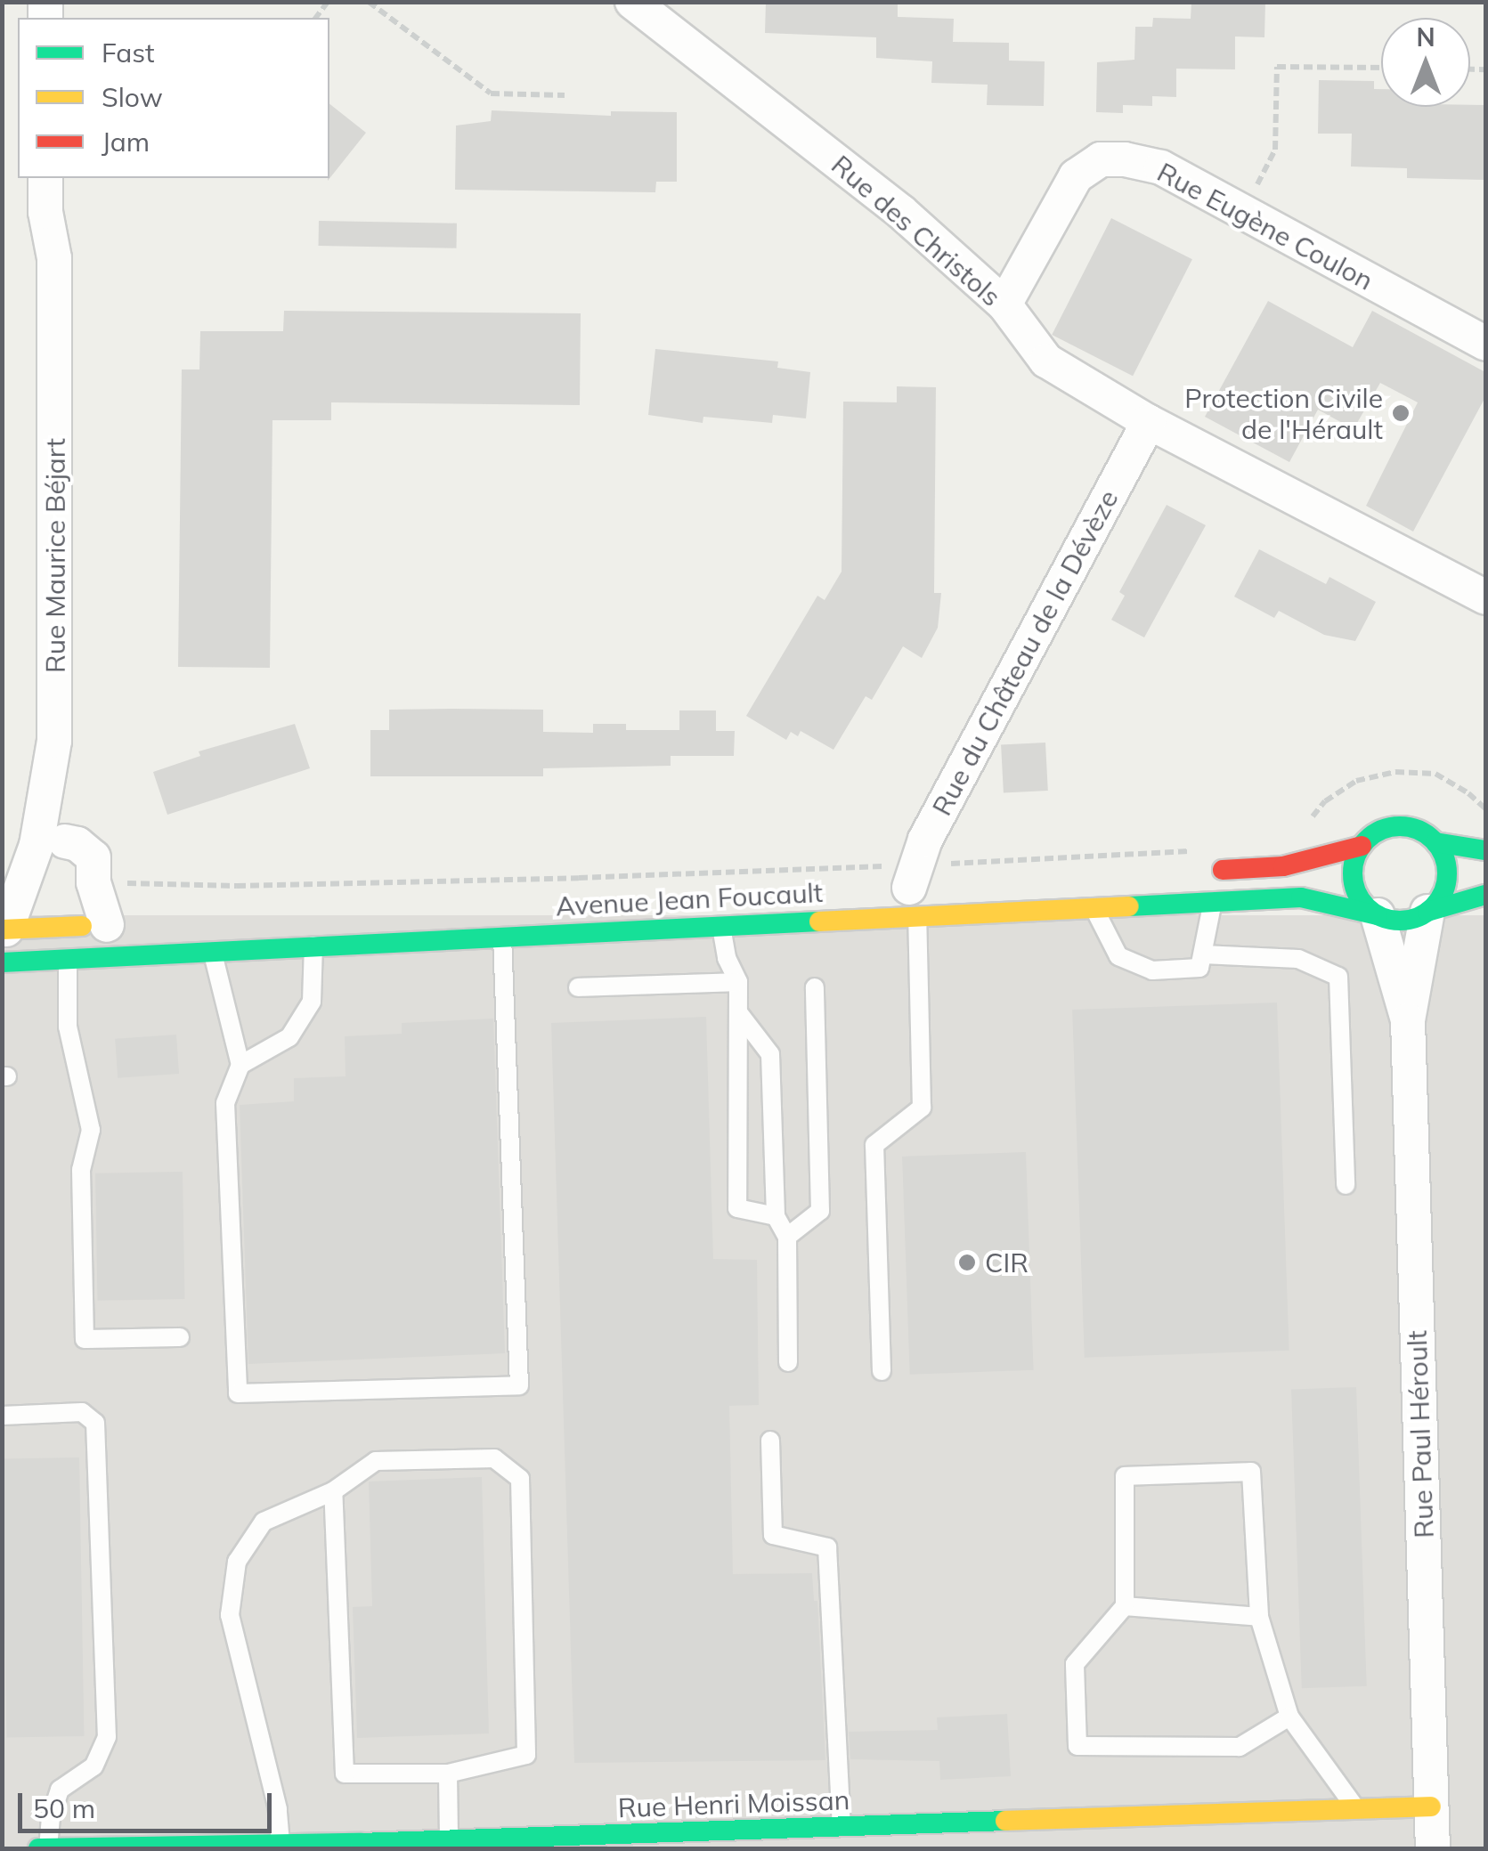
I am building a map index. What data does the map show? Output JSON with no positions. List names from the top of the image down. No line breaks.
{"streets":{"main road":["Avenue Jean Foucault","Rue Henri Moissan"],"street":["Rue Eugène Coulon","Rue des Christols","Rue Maurice Béjart","Rue du Château de la Dévèze","Rue Paul Héroult"]},"crossings":[["Rue Eugène Coulon","Rue des Christols"],["Rue des Christols","Rue du Château de la Dévèze"],["Rue du Château de la Dévèze","Avenue Jean Foucault"],["Avenue Jean Foucault","Rue Paul Héroult"],["Rue Paul Héroult","Rue Henri Moissan"]],"places":["Protection Civile de l'Hérault","CIR"],"legend":["Fast","Slow","Jam"],"scale_bar":"50 m","north":"top"}
